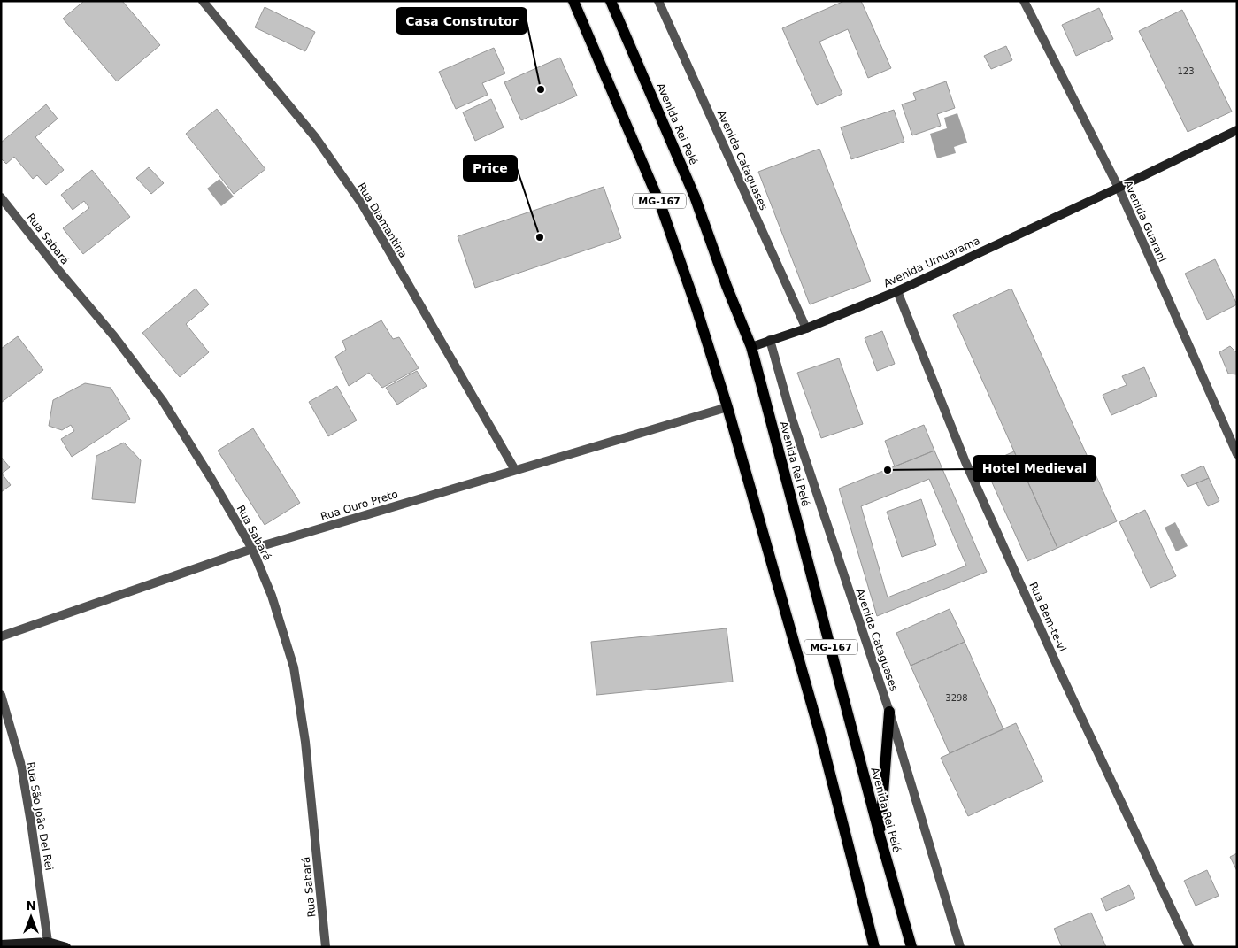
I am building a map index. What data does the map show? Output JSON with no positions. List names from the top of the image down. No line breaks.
{"streets":{"main road":["Avenida Rei Pelé","MG-167"],"street":["Avenida Cataguases","Rua Diamantina","Avenida Guarani","Rua Sabará","Avenida Umuarama","Rua Ouro Preto","Rua Bem-te-vi","Rua São João Del Rei"]},"crossings":[["Avenida Rei Pelé","Avenida Umuarama"],["Avenida Cataguases","Avenida Umuarama"],["MG-167","Rua Ouro Preto"],["Rua Diamantina","Rua Ouro Preto"],["Avenida Guarani","Avenida Umuarama"],["Rua Sabará","Rua Ouro Preto"],["Avenida Umuarama","Rua Bem-te-vi"]],"places":["Casa Construtor","Price","Hotel Medieval"],"house_numbers":["123","3298"],"north":"top"}
